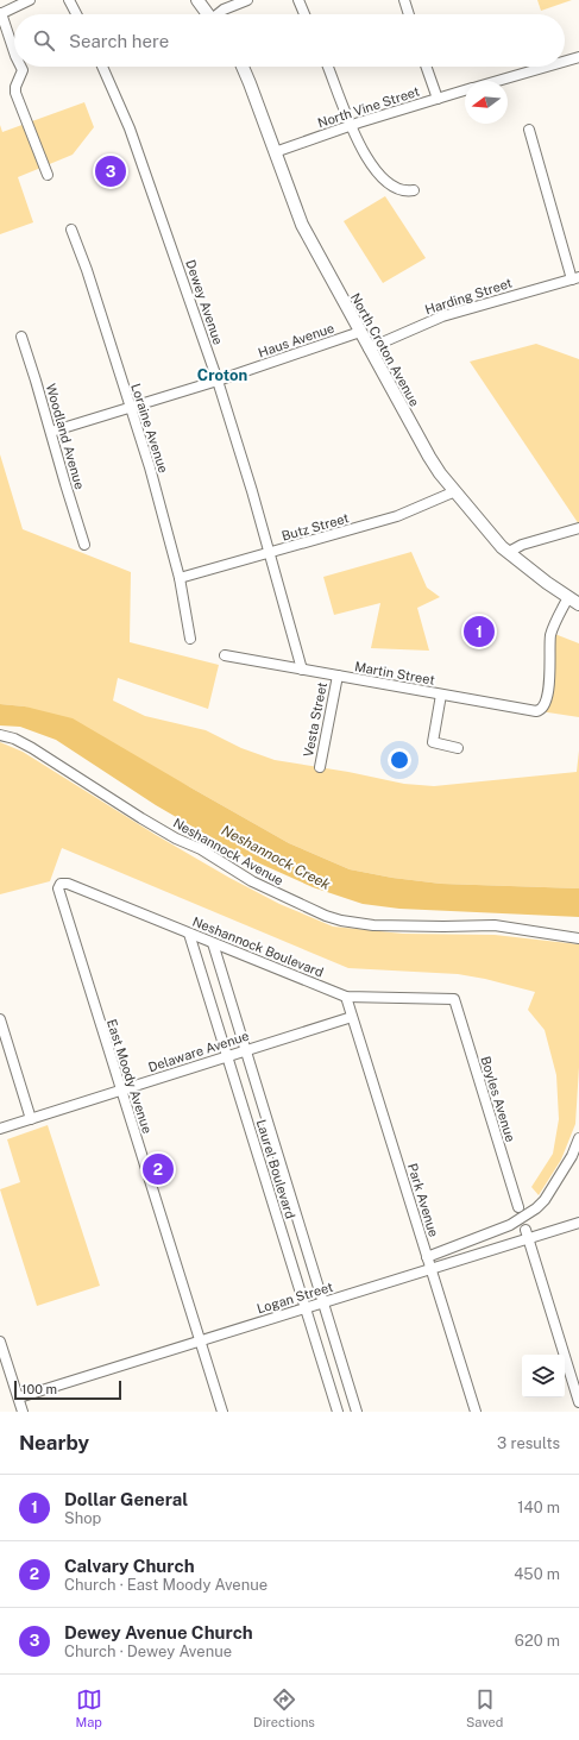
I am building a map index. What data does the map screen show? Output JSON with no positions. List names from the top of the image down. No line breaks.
{"streets":{"main road":["North Croton Avenue"],"street":["North Vine Street","Harding Street","Dewey Avenue","Haus Avenue","Loraine Avenue","Woodland Avenue","Butz Street","Martin Street","Vesta Street","Neshannock Avenue","Neshannock Boulevard","Delaware Avenue","East Moody Avenue","Boyles Avenue","Laurel Boulevard","Park Avenue","Logan Street"]},"crossings":[["North Vine Street","North Croton Avenue"],["Harding Street","North Croton Avenue"],["Dewey Avenue","Haus Avenue"],["Dewey Avenue","Butz Street"],["Dewey Avenue","Martin Street"],["Haus Avenue","North Croton Avenue"],["Haus Avenue","Loraine Avenue"],["Haus Avenue","Woodland Avenue"],["North Croton Avenue","Butz Street"],["North Croton Avenue","Martin Street"],["Loraine Avenue","Butz Street"],["Martin Street","Vesta Street"],["Neshannock Boulevard","East Moody Avenue"],["Neshannock Boulevard","Boyles Avenue"],["Neshannock Boulevard","Laurel Boulevard"],["Neshannock Boulevard","Park Avenue"],["Delaware Avenue","East Moody Avenue"],["Delaware Avenue","Laurel Boulevard"],["Delaware Avenue","Park Avenue"],["East Moody Avenue","Logan Street"],["Laurel Boulevard","Logan Street"],["Park Avenue","Logan Street"]],"districts":["Croton"],"water":["Neshannock Creek"],"scale_bar":"100 m","north":"left","page":{"search":"Search here","pins":["3","1","2"],"scale":"100 m","heading":["Nearby","3 results"],"list":[{"mark":"1","name":"Dollar General","note":"Shop","value":"140 m"},{"mark":"2","name":"Calvary Church","note":"Church · East Moody Avenue","value":"450 m"},{"mark":"3","name":"Dewey Avenue Church","note":"Church · Dewey Avenue","value":"620 m"}],"nav":["Map","Directions","Saved"]}}
